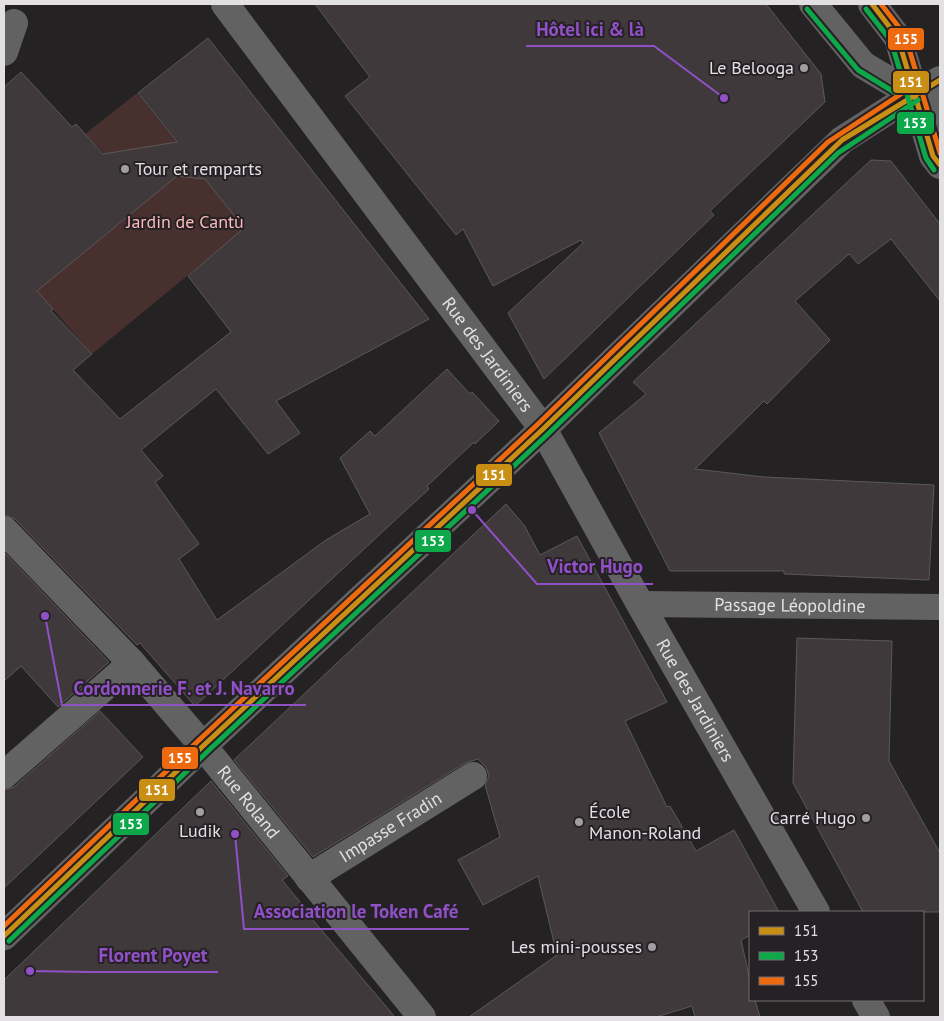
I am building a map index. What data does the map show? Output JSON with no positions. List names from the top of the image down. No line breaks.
{"streets":{"street":["Rue des Jardiniers","Passage Léopoldine","Rue Roland","Impasse Fradin"]},"crossings":[["Rue des Jardiniers","Passage Léopoldine"],["Rue Roland","Impasse Fradin"]],"parks":["Jardin de Cantù"],"places":["Le Belooga","Hôtel ici & là","Tour et remparts","Victor Hugo","Cordonnerie F. et J. Navarro","Ludik","Carré Hugo","École Manon-Roland","Association le Token Café","Les mini-pousses","Florent Poyet"],"lines":["transit line 151","transit line 155","transit line 153"],"legend":["151","153","155"]}
